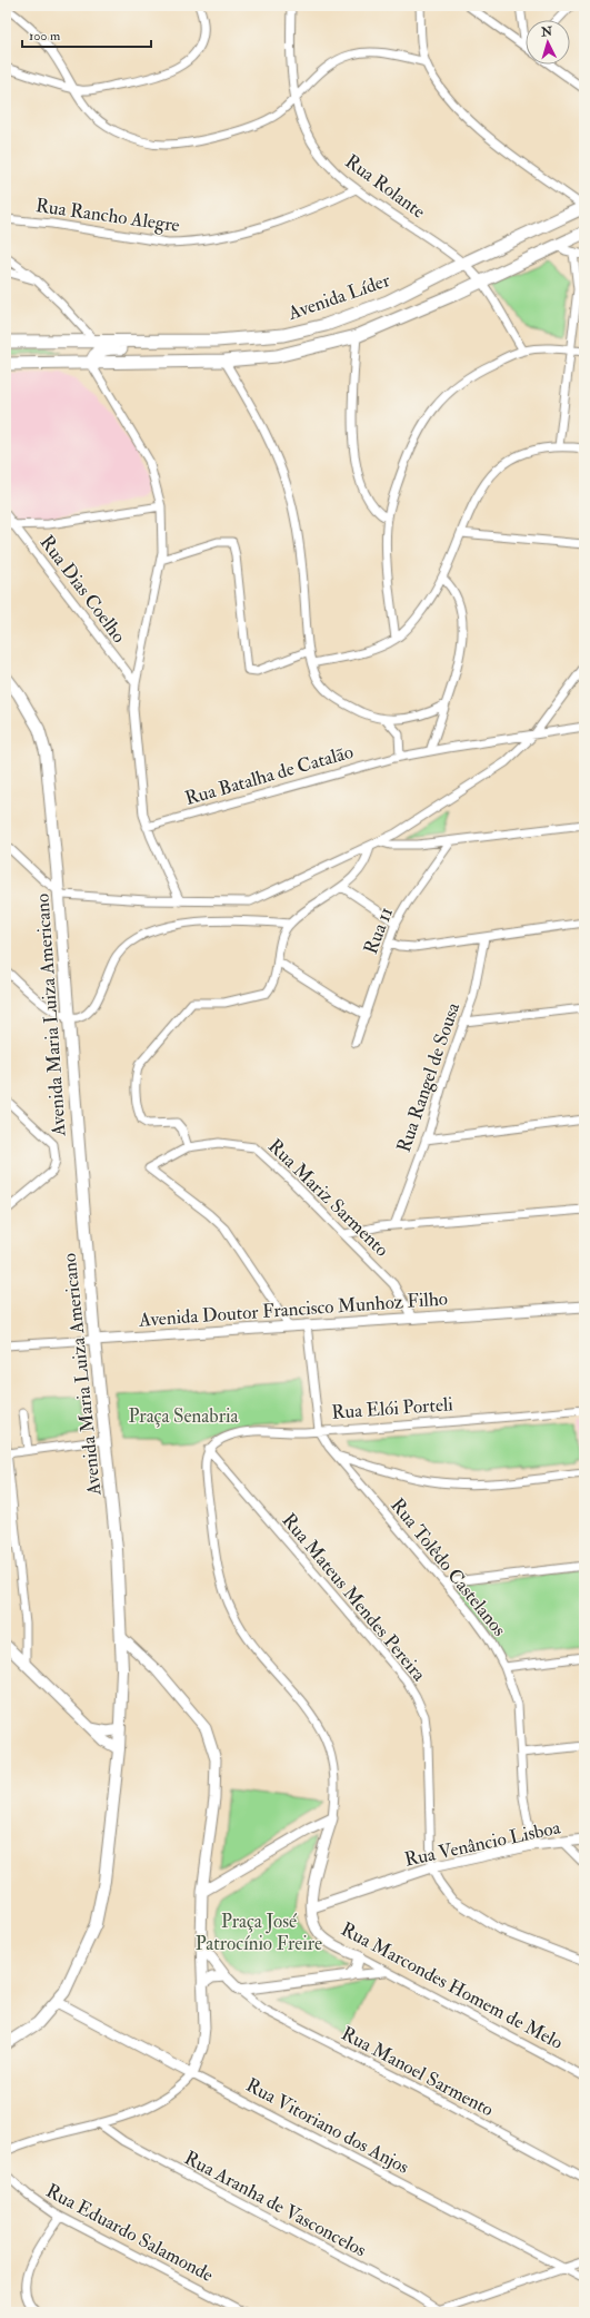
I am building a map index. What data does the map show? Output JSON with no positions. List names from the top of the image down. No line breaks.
{"streets":{"main road":["Avenida Líder","Avenida Maria Luiza Americano"],"street":["Rua Rolante","Rua Rancho Alegre","Rua Dias Coelho","Rua Batalha de Catalão","Rua 11","Rua Rangel de Sousa","Rua Mariz Sarmento","Avenida Doutor Francisco Munhoz Filho","Rua Elói Porteli","Rua Tolêdo Castelanos","Rua Mateus Mendes Pereira","Rua Venâncio Lisboa","Rua Marcondes Homem de Melo","Rua Manoel Sarmento","Rua Vitoriano dos Anjos","Rua Aranha de Vasconcelos","Rua Eduardo Salamonde"]},"crossings":[["Rua Rolante","Rua Rancho Alegre"],["Rua Rolante","Avenida Líder"],["Avenida Maria Luiza Americano","Avenida Doutor Francisco Munhoz Filho"],["Avenida Maria Luiza Americano","Rua Vitoriano dos Anjos"],["Rua Mariz Sarmento","Avenida Doutor Francisco Munhoz Filho"],["Avenida Doutor Francisco Munhoz Filho","Rua Tolêdo Castelanos"],["Rua Elói Porteli","Rua Tolêdo Castelanos"],["Rua Elói Porteli","Rua Mateus Mendes Pereira"],["Rua Elói Porteli","Rua Marcondes Homem de Melo"],["Rua Tolêdo Castelanos","Rua Venâncio Lisboa"],["Rua Mateus Mendes Pereira","Rua Venâncio Lisboa"],["Rua Mateus Mendes Pereira","Rua Marcondes Homem de Melo"],["Rua Venâncio Lisboa","Rua Marcondes Homem de Melo"]],"parks":["Praça Senabria","Praça José Patrocínio Freire"],"scale_bar":"100 m","north":"top"}
